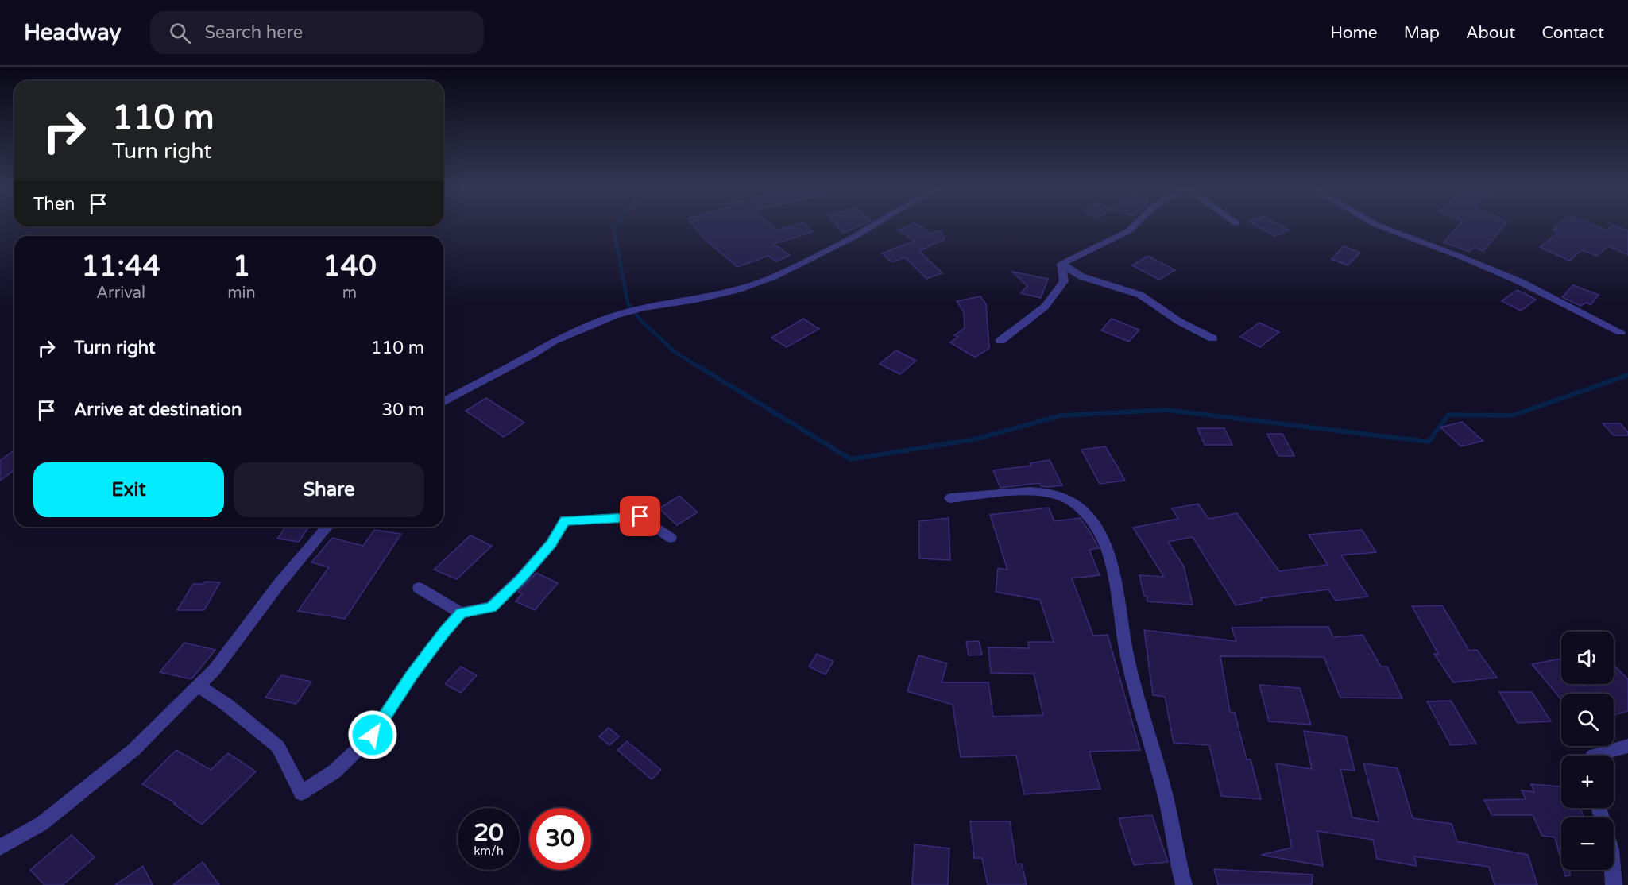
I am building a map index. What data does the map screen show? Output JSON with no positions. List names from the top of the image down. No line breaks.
{"page":{"header":"Headway","search":"Search here","nav":["Home","Map","About","Contact"],"turn":["110 m","Turn right"],"then":"Then","eta":["11:44","Arrival","1","min","140","m"],"list":[{"name":"Turn right","value":"110 m"},{"name":"Arrive at destination","value":"30 m"}],"buttons":["Exit","Share"],"map_buttons":["+","−"],"speed":"20 km/h","limit":"30"}}
